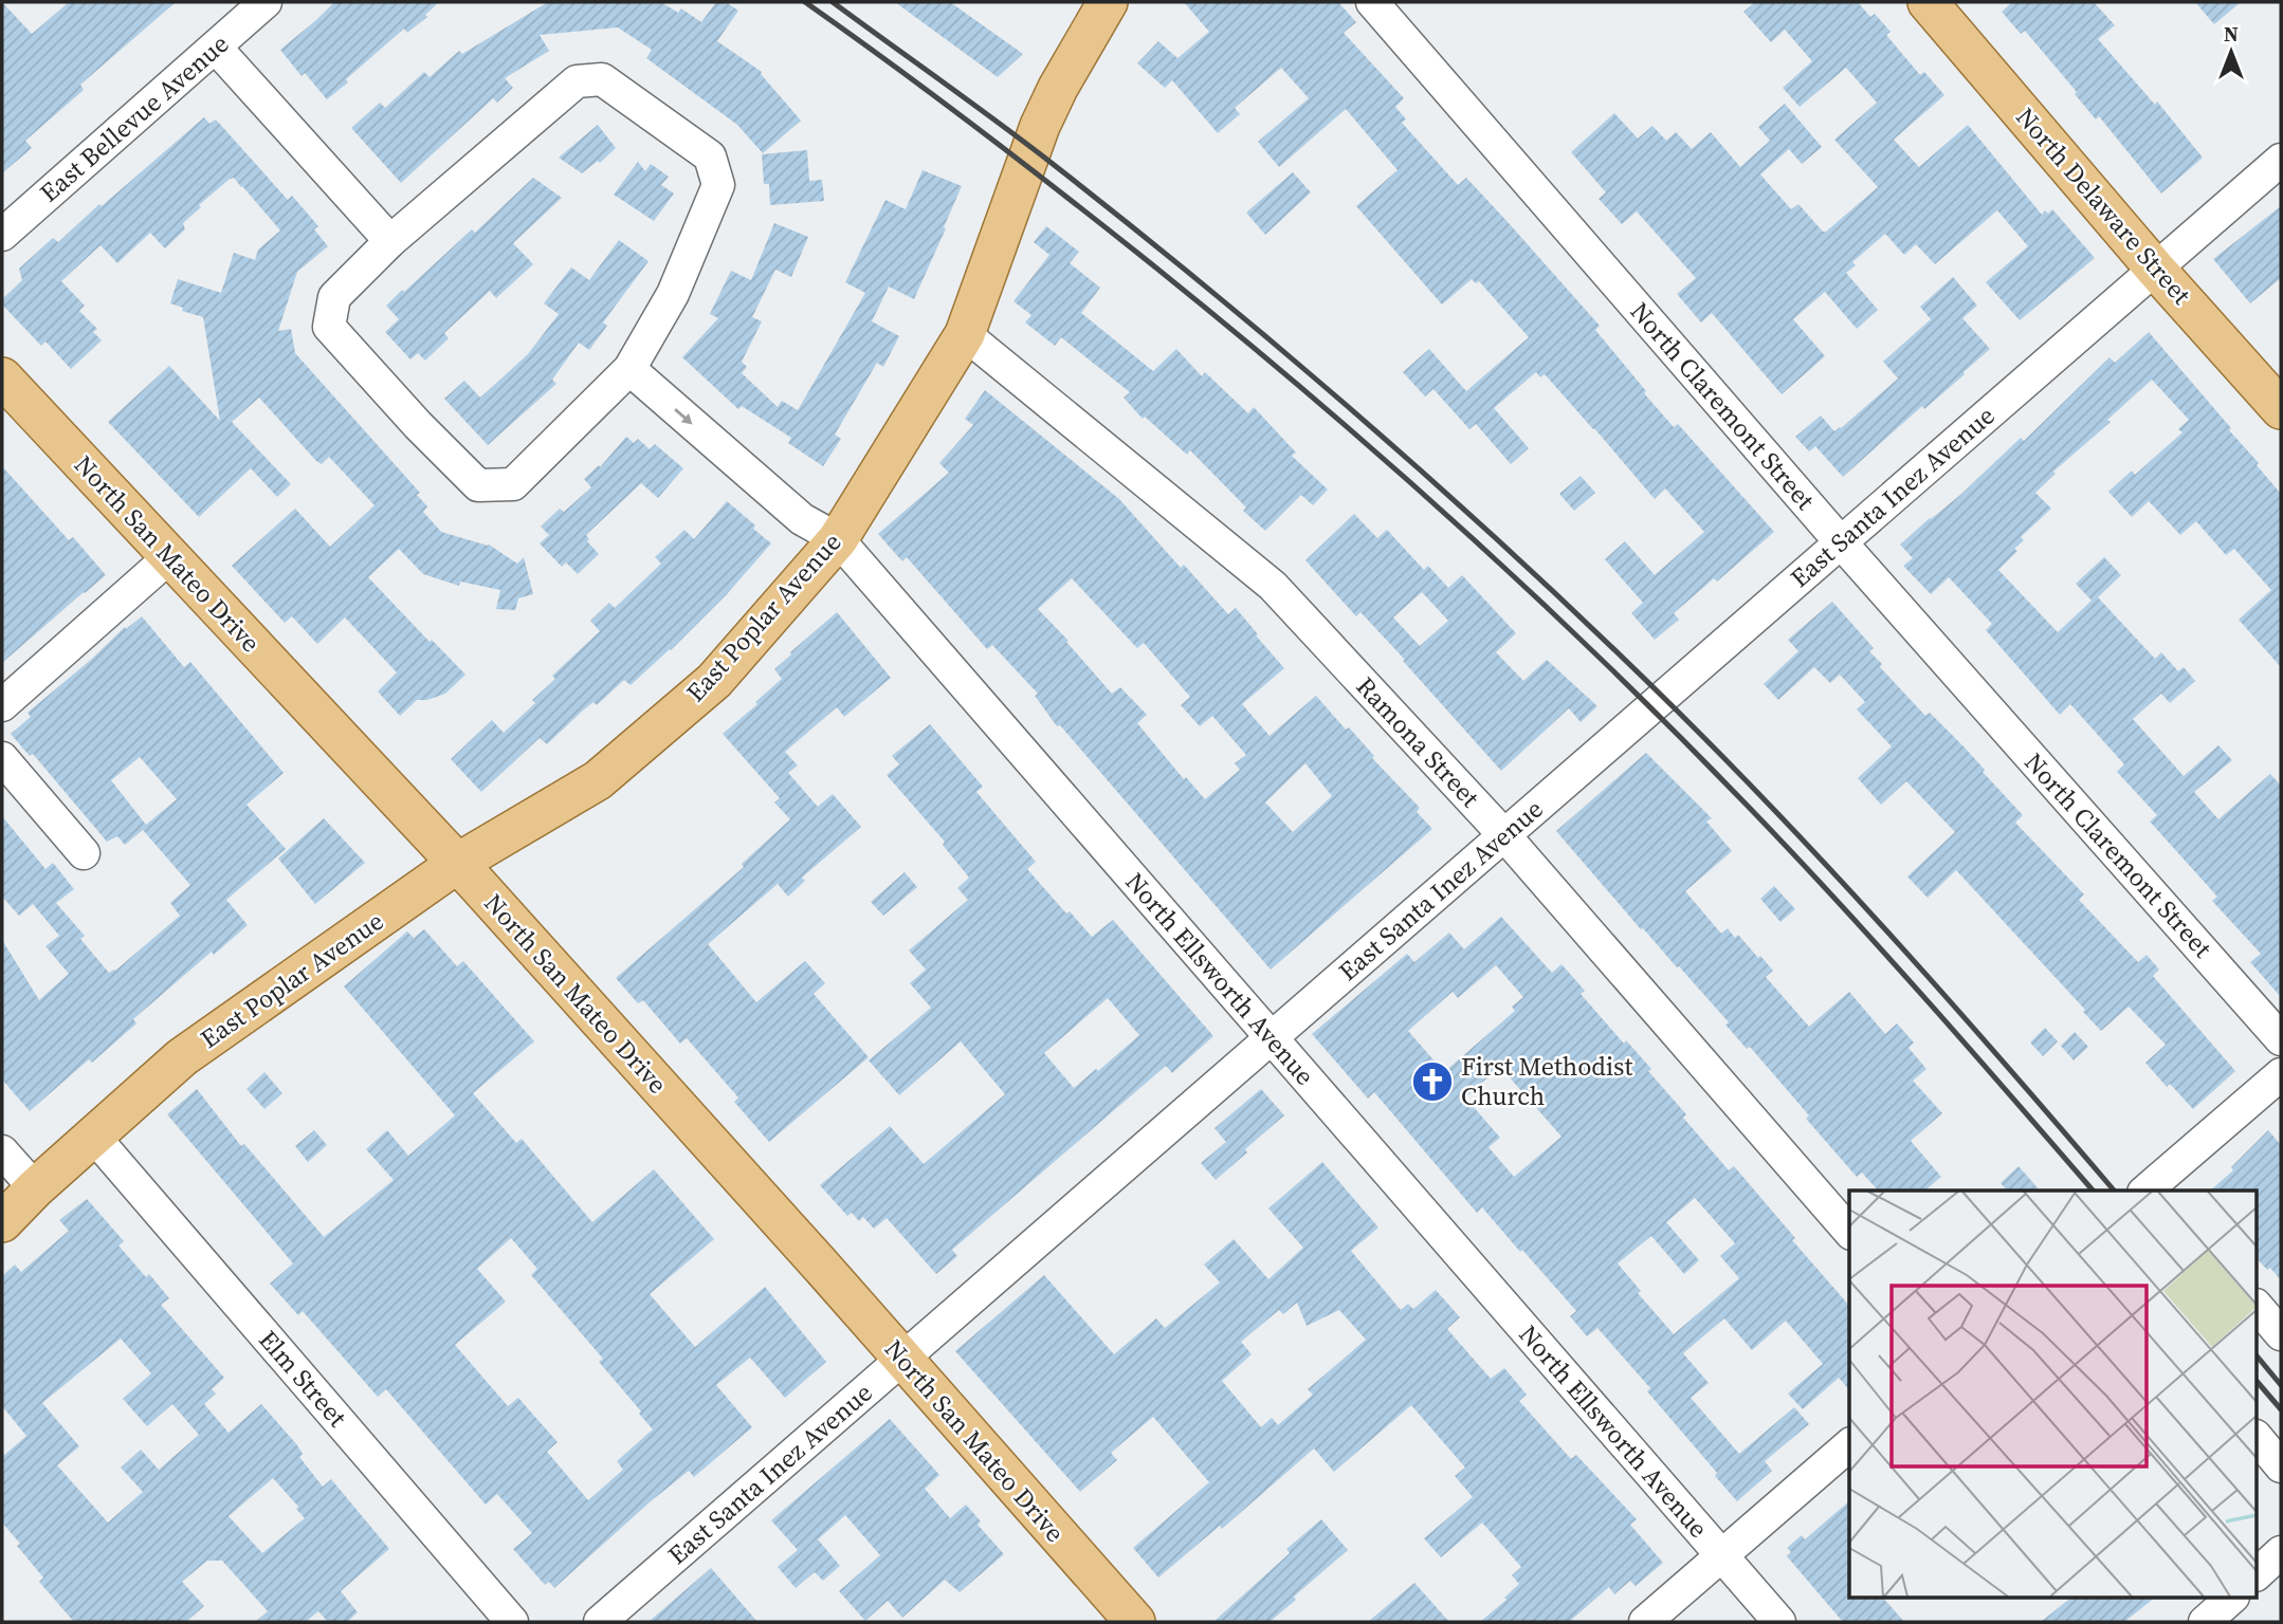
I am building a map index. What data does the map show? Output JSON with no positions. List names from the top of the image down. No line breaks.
{"streets":{"main road":["North Delaware Street","North San Mateo Drive","East Poplar Avenue"],"street":["East Bellevue Avenue","North Claremont Street","East Santa Inez Avenue","Ramona Street","North Ellsworth Avenue","Elm Street"]},"crossings":[["North Delaware Street","East Santa Inez Avenue"],["North Claremont Street","East Santa Inez Avenue"],["East Santa Inez Avenue","North San Mateo Drive"],["East Santa Inez Avenue","Ramona Street"],["East Santa Inez Avenue","North Ellsworth Avenue"],["North San Mateo Drive","East Poplar Avenue"],["East Poplar Avenue","Ramona Street"],["East Poplar Avenue","North Ellsworth Avenue"],["East Poplar Avenue","Elm Street"]],"places":{"church":["First Methodist Church"]},"north":"top"}
